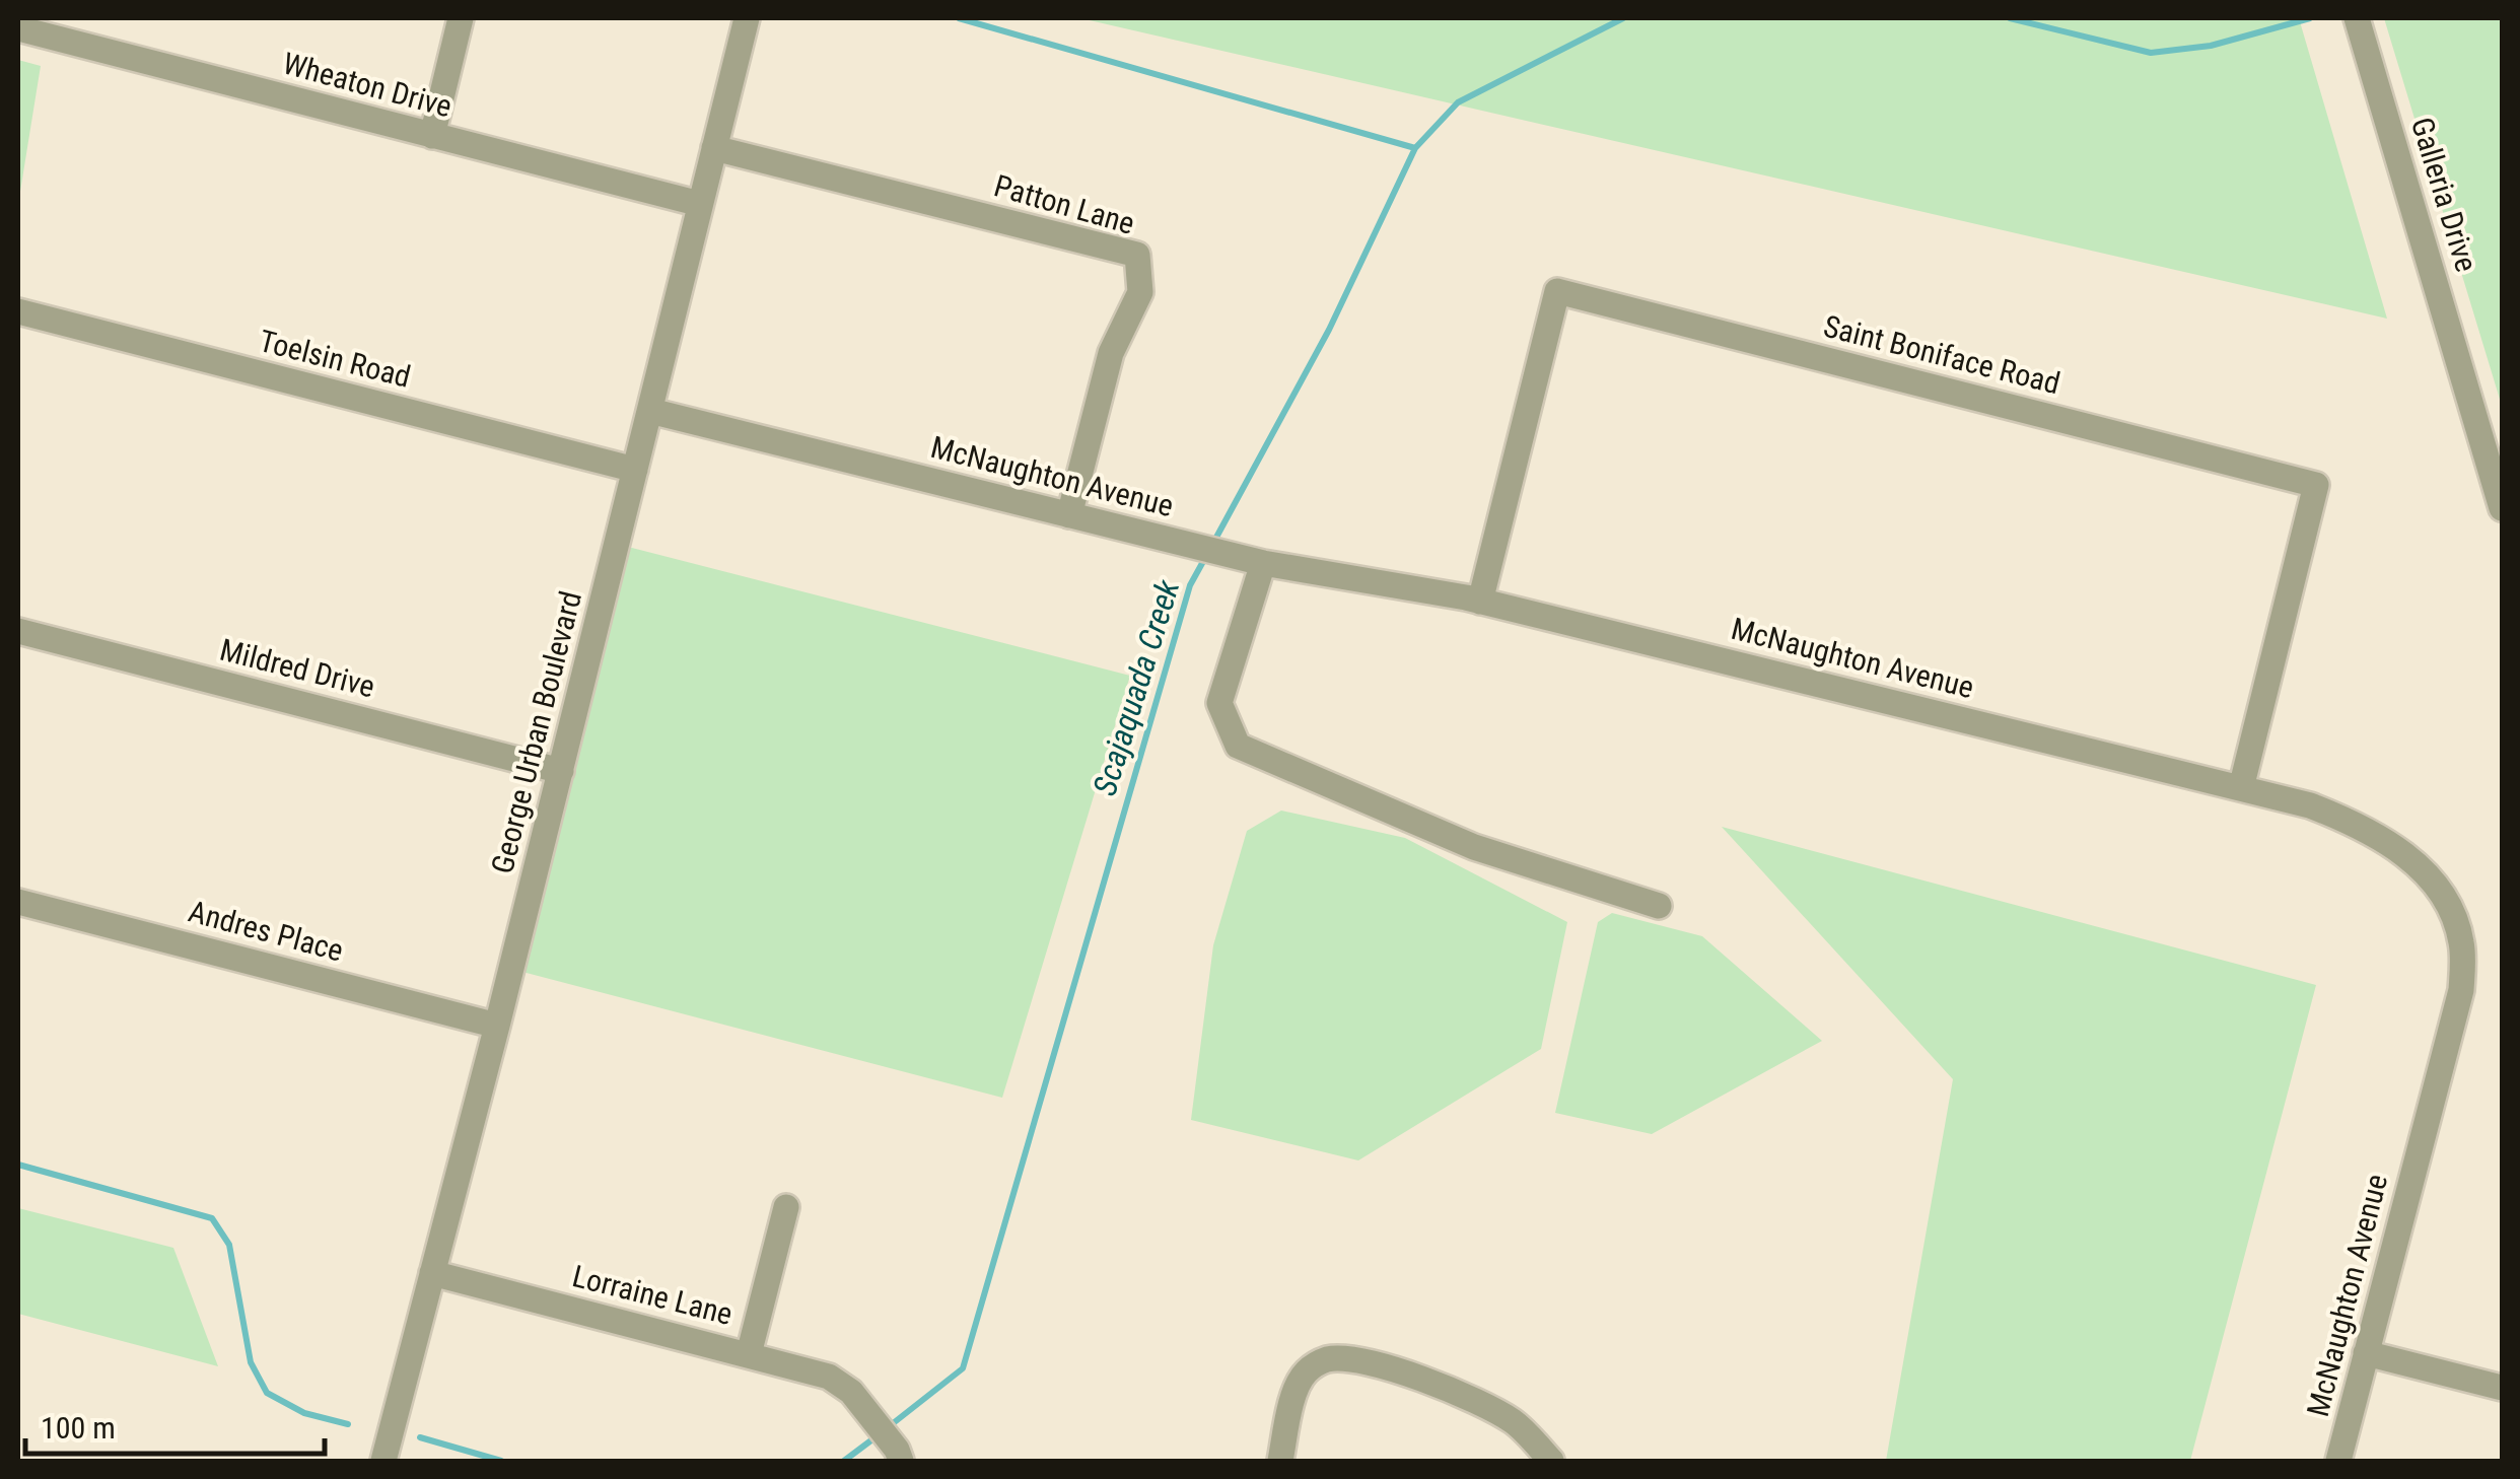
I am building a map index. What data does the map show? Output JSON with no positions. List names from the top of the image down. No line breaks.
{"streets":{"street":["Wheaton Drive","Galleria Drive","Patton Lane","Saint Boniface Road","Toelsin Road","McNaughton Avenue","Mildred Drive","George Urban Boulevard","Andres Place","Lorraine Lane"]},"crossings":[["Wheaton Drive","George Urban Boulevard"],["Patton Lane","McNaughton Avenue"],["Patton Lane","George Urban Boulevard"],["Saint Boniface Road","McNaughton Avenue"],["Toelsin Road","George Urban Boulevard"],["McNaughton Avenue","George Urban Boulevard"],["Mildred Drive","George Urban Boulevard"],["George Urban Boulevard","Andres Place"],["George Urban Boulevard","Lorraine Lane"]],"water":["Scajaquada Creek"],"scale_bar":"100 m"}
